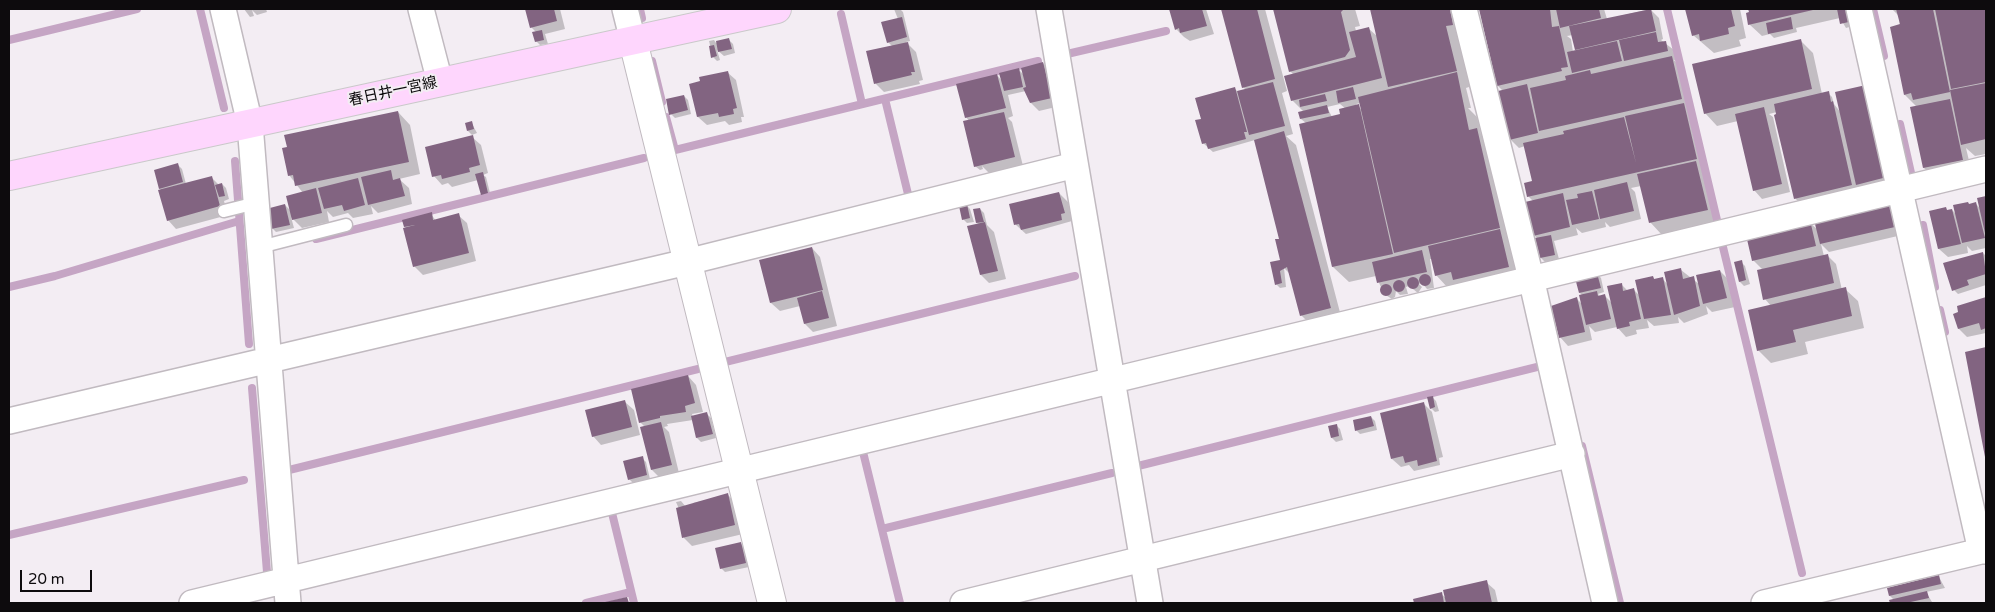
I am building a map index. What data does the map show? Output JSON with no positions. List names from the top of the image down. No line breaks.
{"streets":{"main road":["春日井一宮線"]},"scale_bar":"20 m"}
